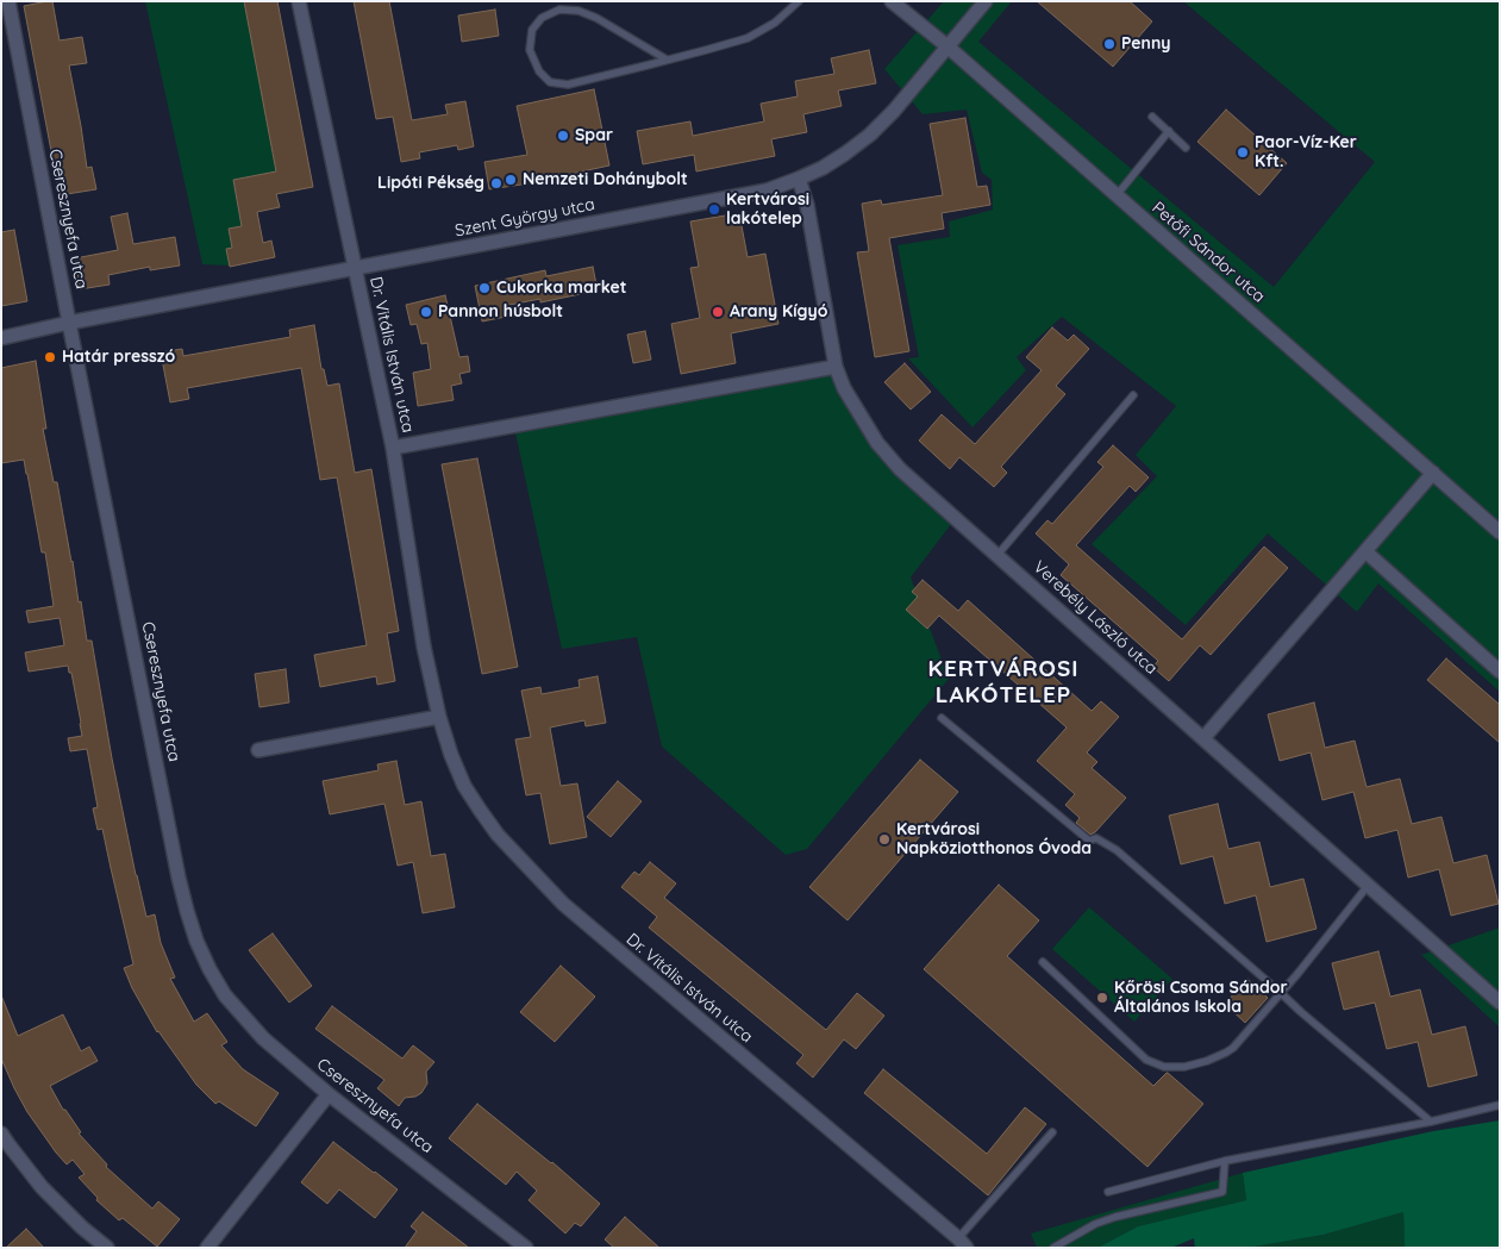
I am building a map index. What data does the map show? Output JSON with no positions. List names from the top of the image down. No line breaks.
{"streets":{"street":["Szent György utca","Cseresznyefa utca","Petőfi Sándor utca","Dr. Vitális István utca","Verebély László utca"]},"crossings":[["Szent György utca","Cseresznyefa utca"],["Szent György utca","Petőfi Sándor utca"],["Szent György utca","Dr. Vitális István utca"],["Szent György utca","Verebély László utca"]],"districts":["KERTVÁROSI LAKÓTELEP"],"places":["Penny","Spar","Paor-Víz-Ker Kft.","Nemzeti Dohánybolt","Lipóti Pékség","Kertvárosi lakótelep","Cukorka market","Pannon húsbolt","Arany Kígyó","Határ presszó","Kertvárosi Napköziotthonos Óvoda","Kőrösi Csoma Sándor Általános Iskola"]}
